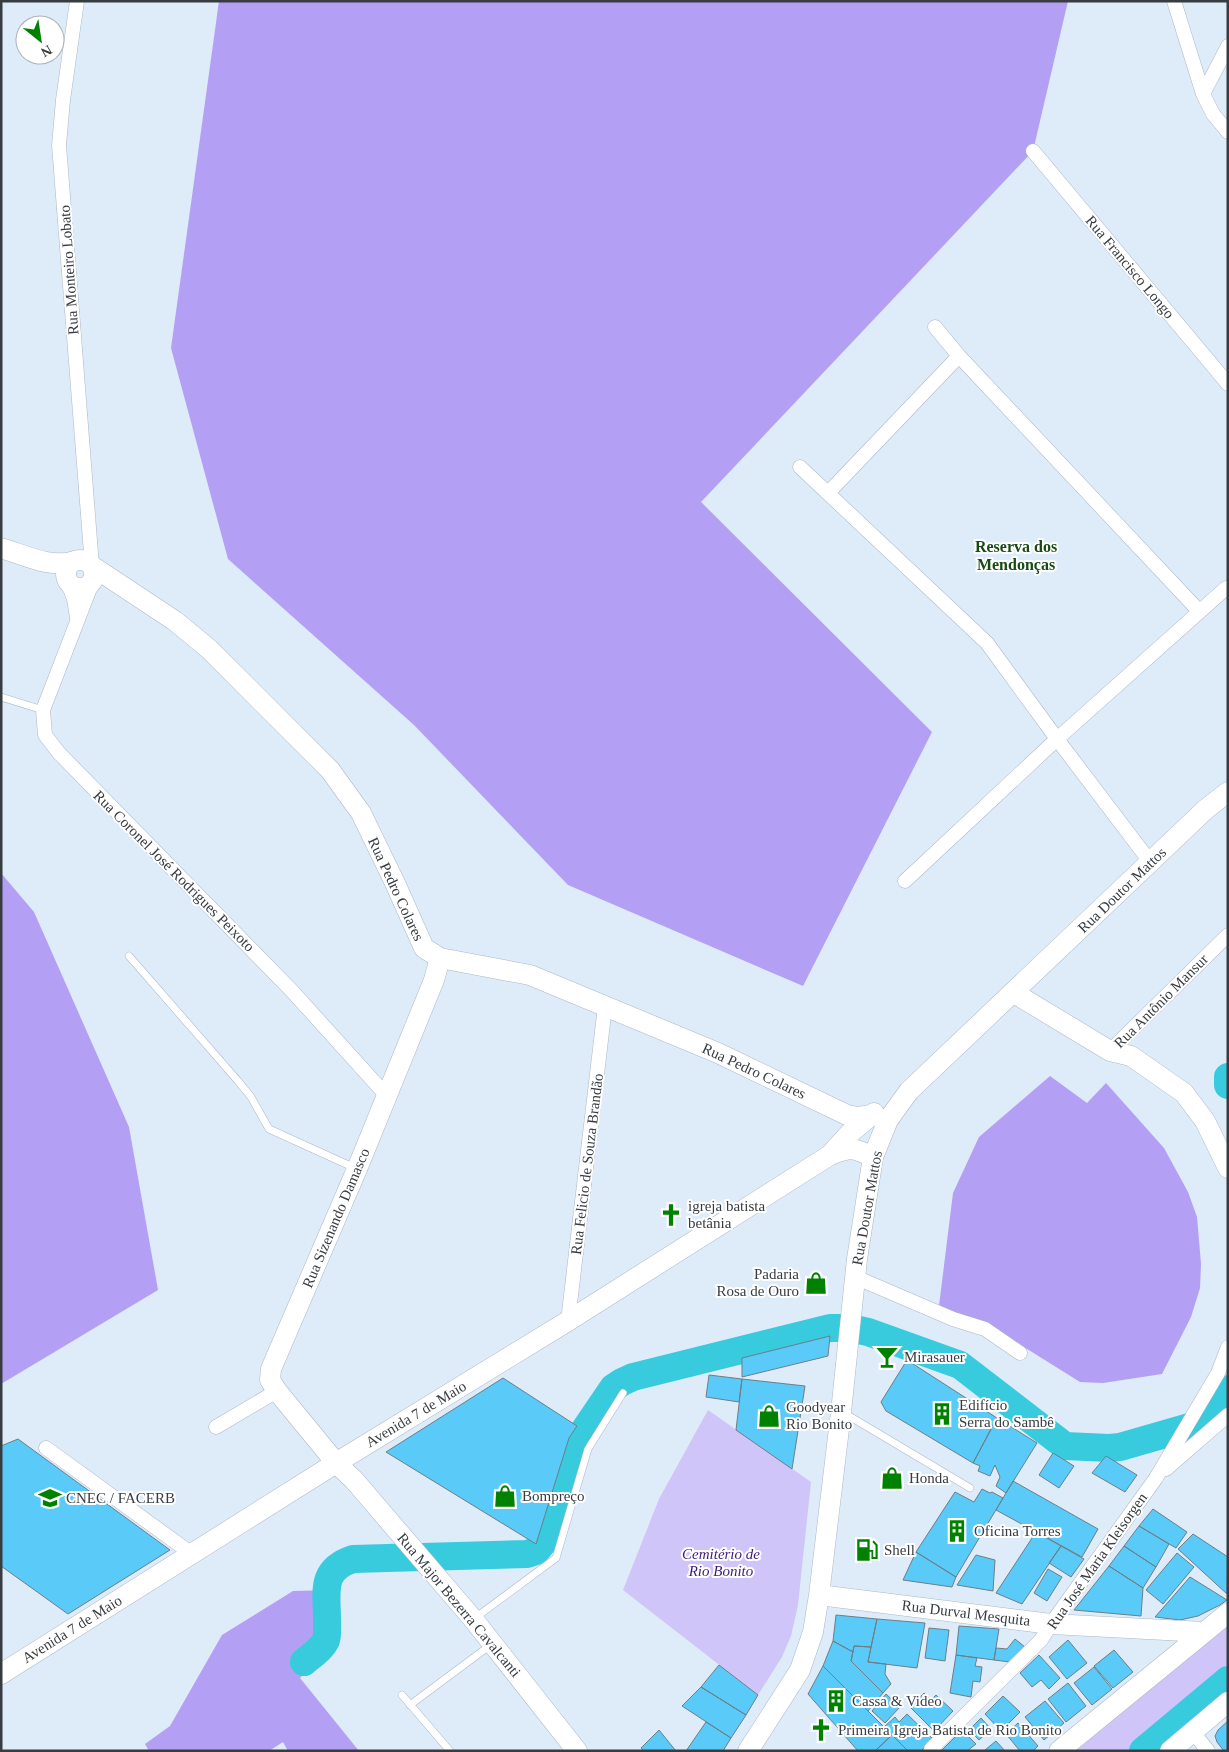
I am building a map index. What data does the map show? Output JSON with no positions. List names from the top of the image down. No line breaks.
{"streets":{"main road":["Rua Pedro Colares","Rua Doutor Mattos","Rua Antônio Mansur","Rua Sizenando Damasco","Avenida 7 de Maio","Rua Major Bezerra Cavalcanti","Rua Durval Mesquita"],"street":["Rua Francisco Longo","Rua Monteiro Lobato","Rua Coronel José Rodrigues Peixoto","Rua Felicio de Souza Brandão","Rua José Maria Kleisorgen"]},"crossings":[["Rua Monteiro Lobato","Rua Coronel José Rodrigues Peixoto"],["Rua Monteiro Lobato","Rua Pedro Colares"],["Rua Coronel José Rodrigues Peixoto","Rua Pedro Colares"],["Rua Coronel José Rodrigues Peixoto","Rua Sizenando Damasco"],["Rua Pedro Colares","Rua Felicio de Souza Brandão"],["Rua Pedro Colares","Rua Sizenando Damasco"],["Rua Pedro Colares","Avenida 7 de Maio"],["Rua Doutor Mattos","Rua Antônio Mansur"],["Rua Doutor Mattos","Avenida 7 de Maio"],["Rua Doutor Mattos","Rua Durval Mesquita"],["Rua Felicio de Souza Brandão","Avenida 7 de Maio"],["Rua Sizenando Damasco","Avenida 7 de Maio"],["Rua Sizenando Damasco","Rua Major Bezerra Cavalcanti"],["Avenida 7 de Maio","Rua Major Bezerra Cavalcanti"],["Rua José Maria Kleisorgen","Rua Durval Mesquita"]],"districts":["Reserva dos Mendonças"],"parks":["Cemitério de Rio Bonito"],"places":{"church":["igreja batista betânia","Primeira Igreja Batista de Rio Bonito"],"shop":["Padaria Rosa de Ouro","Goodyear Rio Bonito","Honda","Bompreço"],"bar":["Mirasauer"],"building":["Edifício Serra do Sambê","Oficina Torres","Cassa & Video"],"school or university":["CNEC / FACERB"],"fuel station":["Shell"]},"north":"bottom right"}
